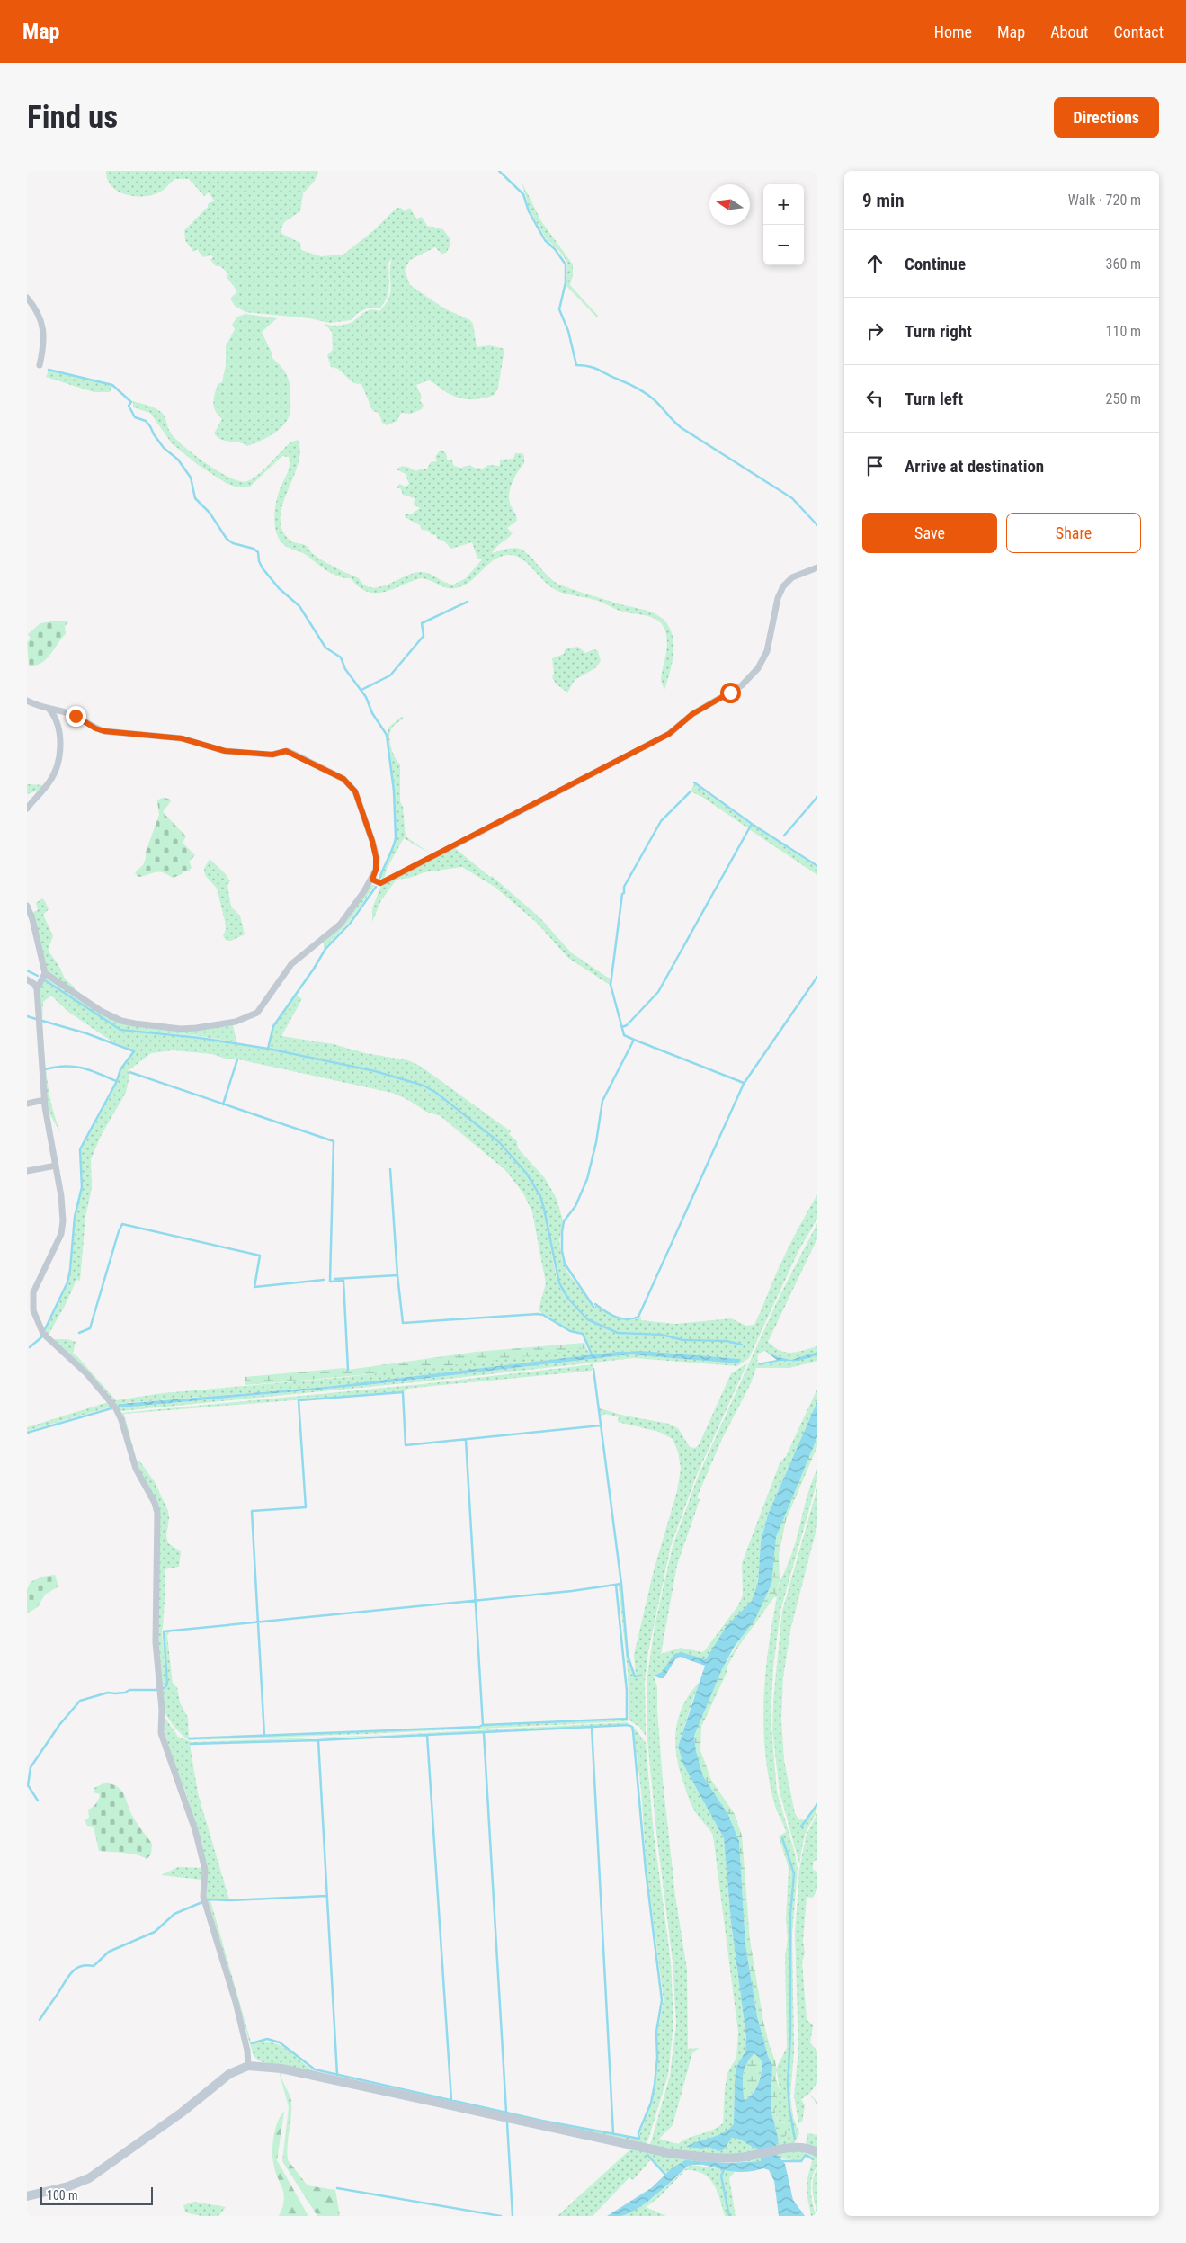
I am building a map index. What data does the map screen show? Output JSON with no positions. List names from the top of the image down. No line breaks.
{"scale_bar":"100 m","north":"left","page":{"header":"Map","nav":["Home","Map","About","Contact"],"buttons":["Directions",["Save","Share"]],"title":"Find us","heading":["9 min","Walk · 720 m"],"map_buttons":["+","−"],"list":[["Continue","360 m"],["Turn right","110 m"],["Turn left","250 m"],"Arrive at destination"],"scale":"100 m"}}
